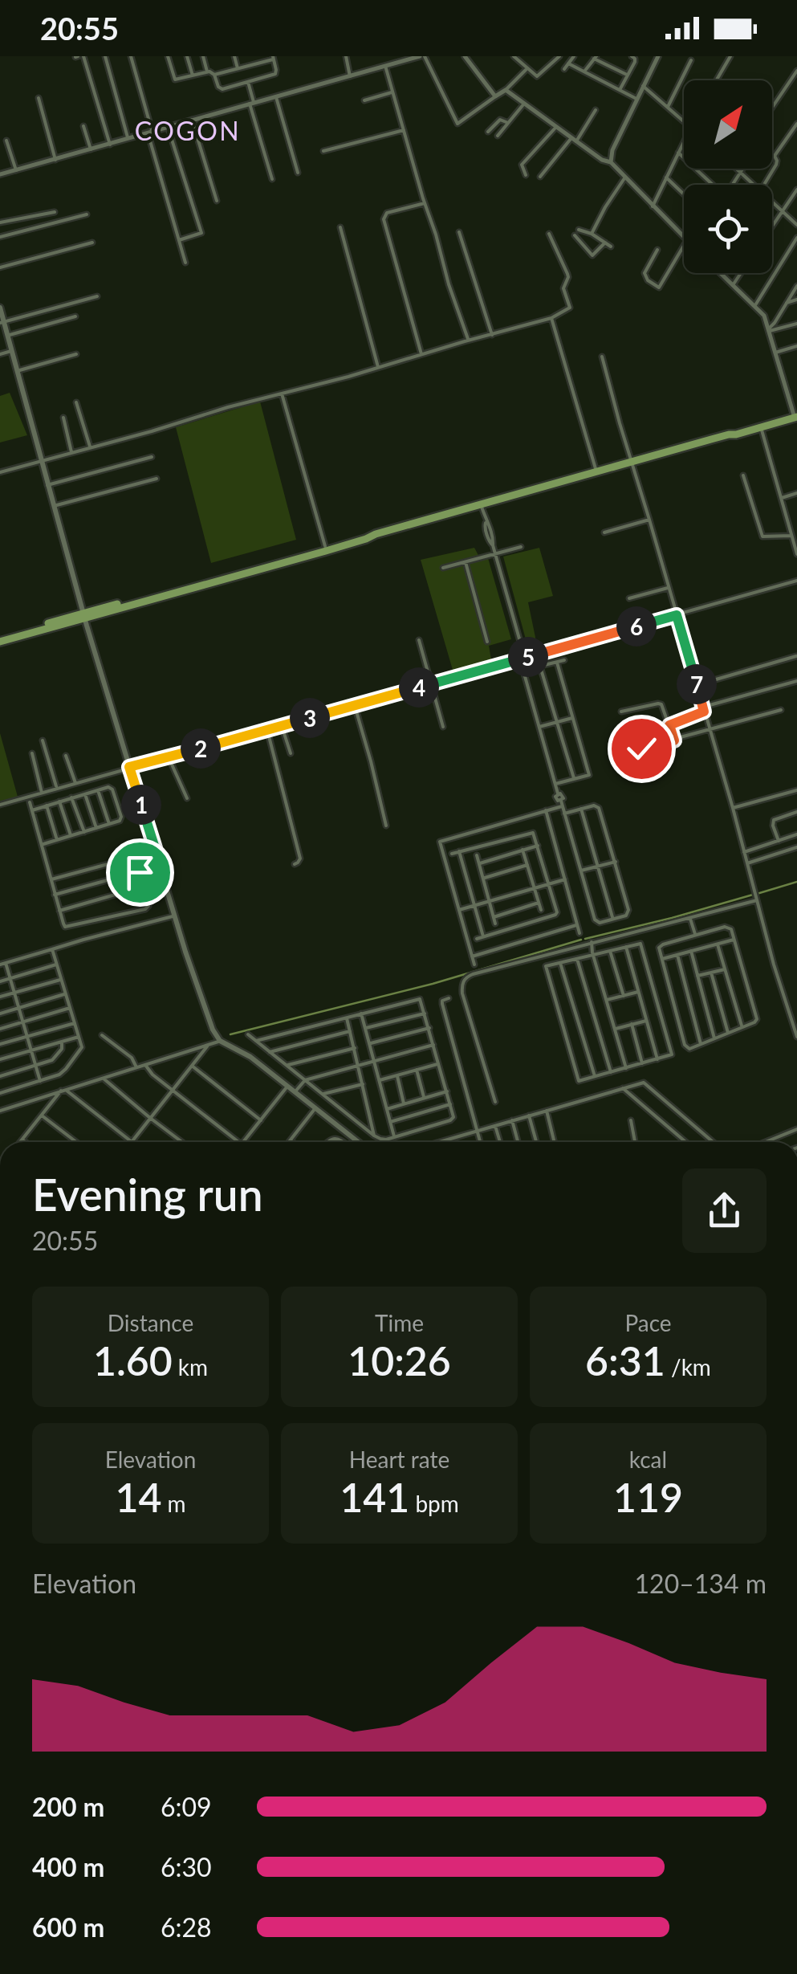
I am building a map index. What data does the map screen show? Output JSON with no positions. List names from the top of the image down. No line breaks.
{"districts":["COGON"],"north":"top right","page":{"status":"20:55","pins":["6","5","7","4","3","2","1"],"heading":["Evening run","20:55"],"stats":[["Distance","1.60 km"],["Time","10:26"],["Pace","6:31 /km"],["Elevation","14 m"],["Heart rate","141 bpm"],["kcal","119"]],"chart":["Elevation","120–134 m"],"list":[{"name":"200 m","note":"6:09"},{"name":"400 m","note":"6:30"},{"name":"600 m","note":"6:28"}]}}
